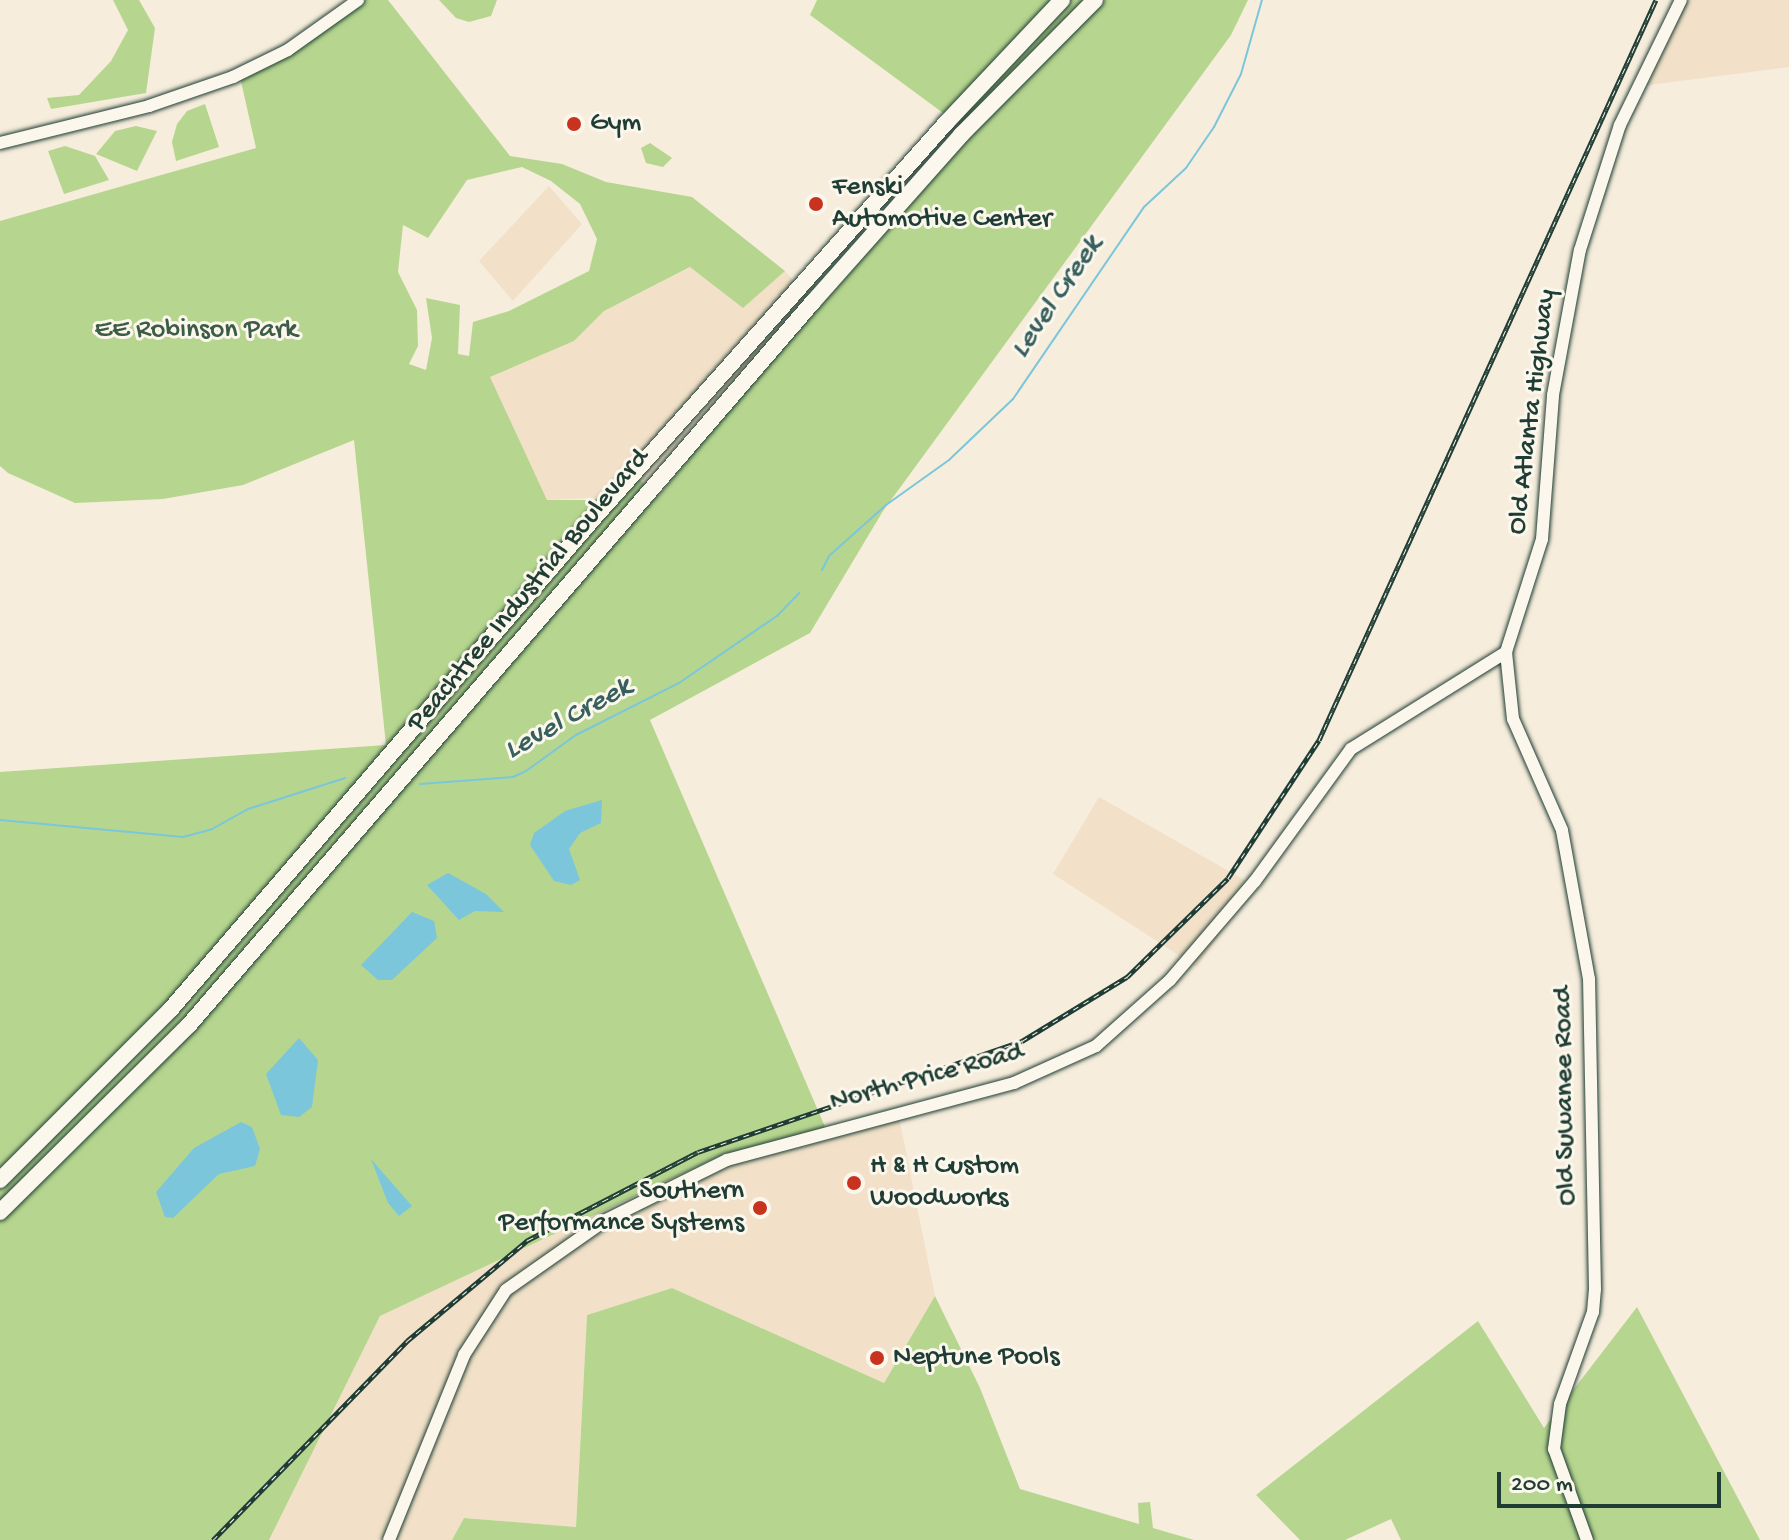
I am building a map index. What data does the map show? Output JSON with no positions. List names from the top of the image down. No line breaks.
{"streets":{"highway":["Peachtree Industrial Boulevard"],"street":["Old Atlanta Highway","North Price Road","Old Suwanee Road"]},"crossings":[["Old Atlanta Highway","North Price Road"],["Old Atlanta Highway","Old Suwanee Road"],["North Price Road","Old Suwanee Road"]],"water":["Level Creek"],"parks":["EE Robinson Park"],"places":["Gym","Fenski Automotive Center","H & H Custom Woodworks","Southern Performance Systems","Neptune Pools"],"scale_bar":"200 m"}
